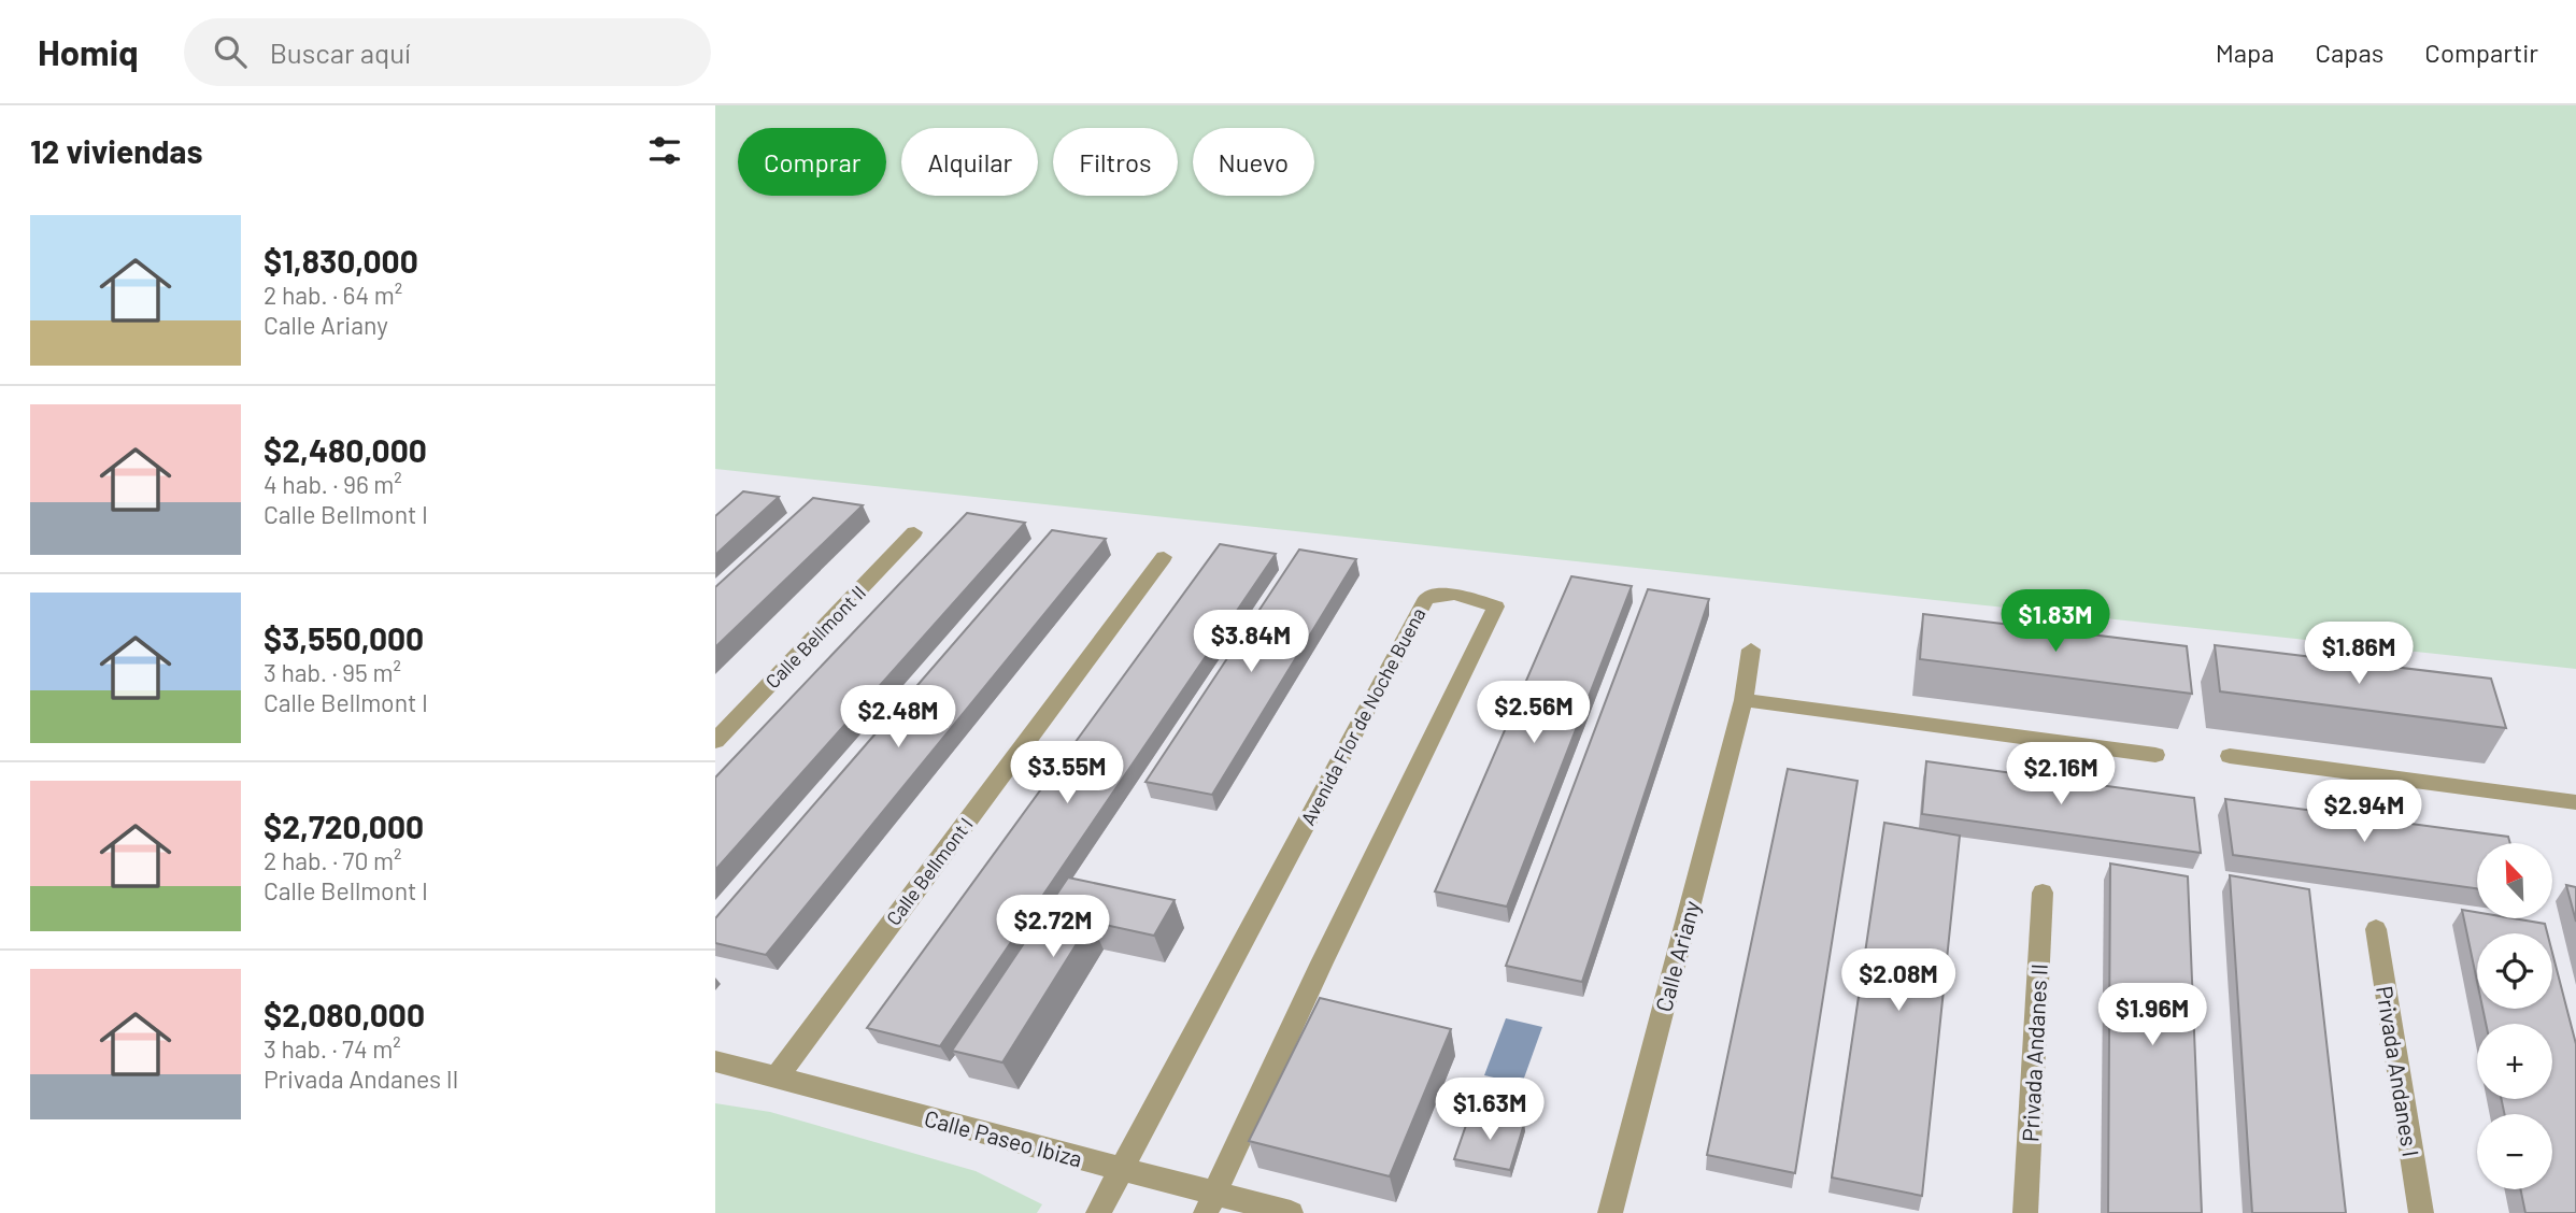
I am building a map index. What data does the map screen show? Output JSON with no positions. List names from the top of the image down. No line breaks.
{"streets":{"street":["Calle Bellmont II","Avenida Flor de Noche Buena","Calle Bellmont I","Calle Ariany","Privada Andanes II","Privada Andanes I","Calle Paseo Ibiza"]},"crossings":[["Avenida Flor de Noche Buena","Calle Paseo Ibiza"],["Calle Bellmont I","Calle Paseo Ibiza"]],"north":"top left","page":{"header":"Homiq","search":"Buscar aquí","nav":["Mapa","Capas","Compartir"],"heading":"12 viviendas","chip":["Comprar","Alquilar","Filtros","Nuevo"],"list":[{"name":"$1,830,000","note":"2 hab. · 64 m² · Calle Ariany"},{"name":"$2,480,000","note":"4 hab. · 96 m² · Calle Bellmont I"},{"name":"$3,550,000","note":"3 hab. · 95 m² · Calle Bellmont I"},{"name":"$2,720,000","note":"2 hab. · 70 m² · Calle Bellmont I"},{"name":"$2,080,000","note":"3 hab. · 74 m² · Privada Andanes II"}],"price":["$1.83M","$3.84M","$1.86M","$2.56M","$2.48M","$3.55M","$2.16M","$2.94M","$2.72M","$2.08M","$1.96M","$1.63M"],"map_buttons":["+","−"]}}
